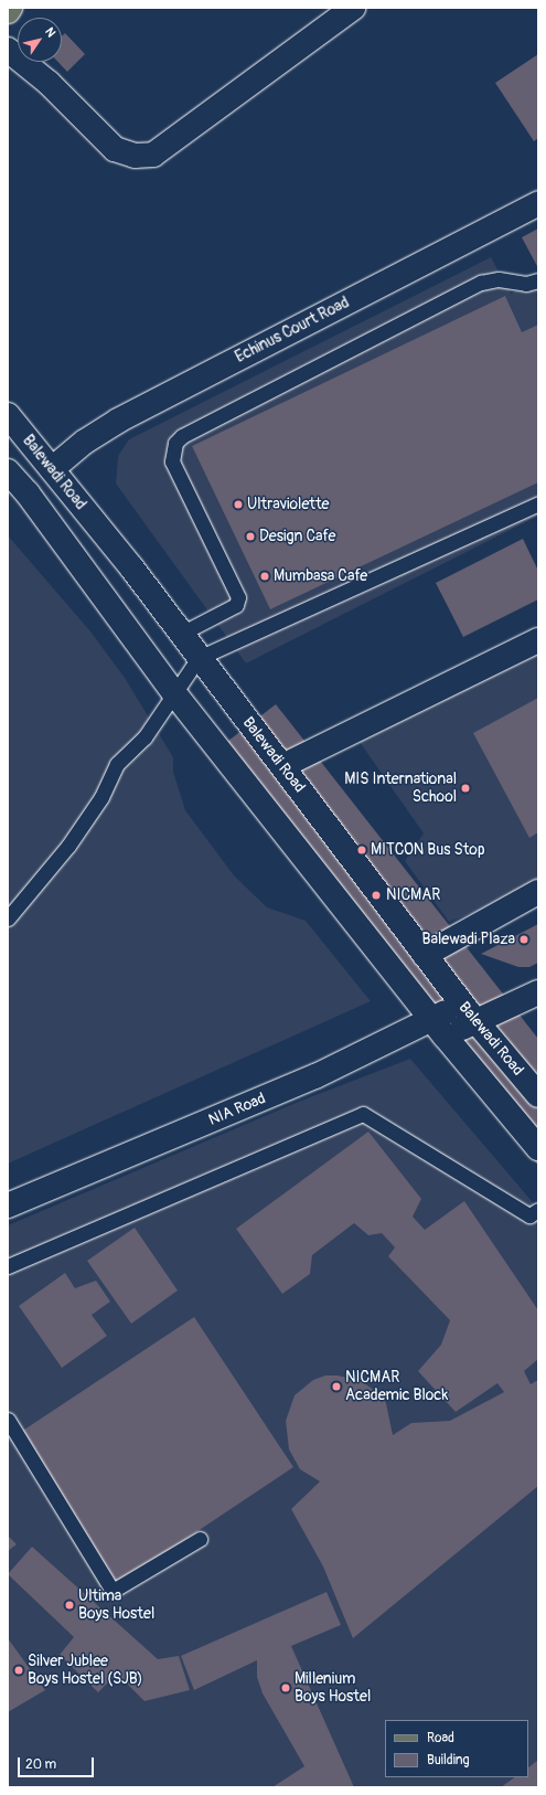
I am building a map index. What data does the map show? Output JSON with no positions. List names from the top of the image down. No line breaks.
{"streets":{"street":["Echinus Court Road","Balewadi Road","NIA Road"]},"crossings":[["Echinus Court Road","Balewadi Road"],["Balewadi Road","NIA Road"]],"places":["Ultraviolette","Design Cafe","Mumbasa Cafe","MIS International School","MITCON Bus Stop","NICMAR","Balewadi Plaza","NICMAR Academic Block","Ultima Boys Hostel","Silver Jublee Boys Hostel (SJB)","Millenium Boys Hostel"],"legend":["Road","Building"],"scale_bar":"20 m","north":"top right"}
